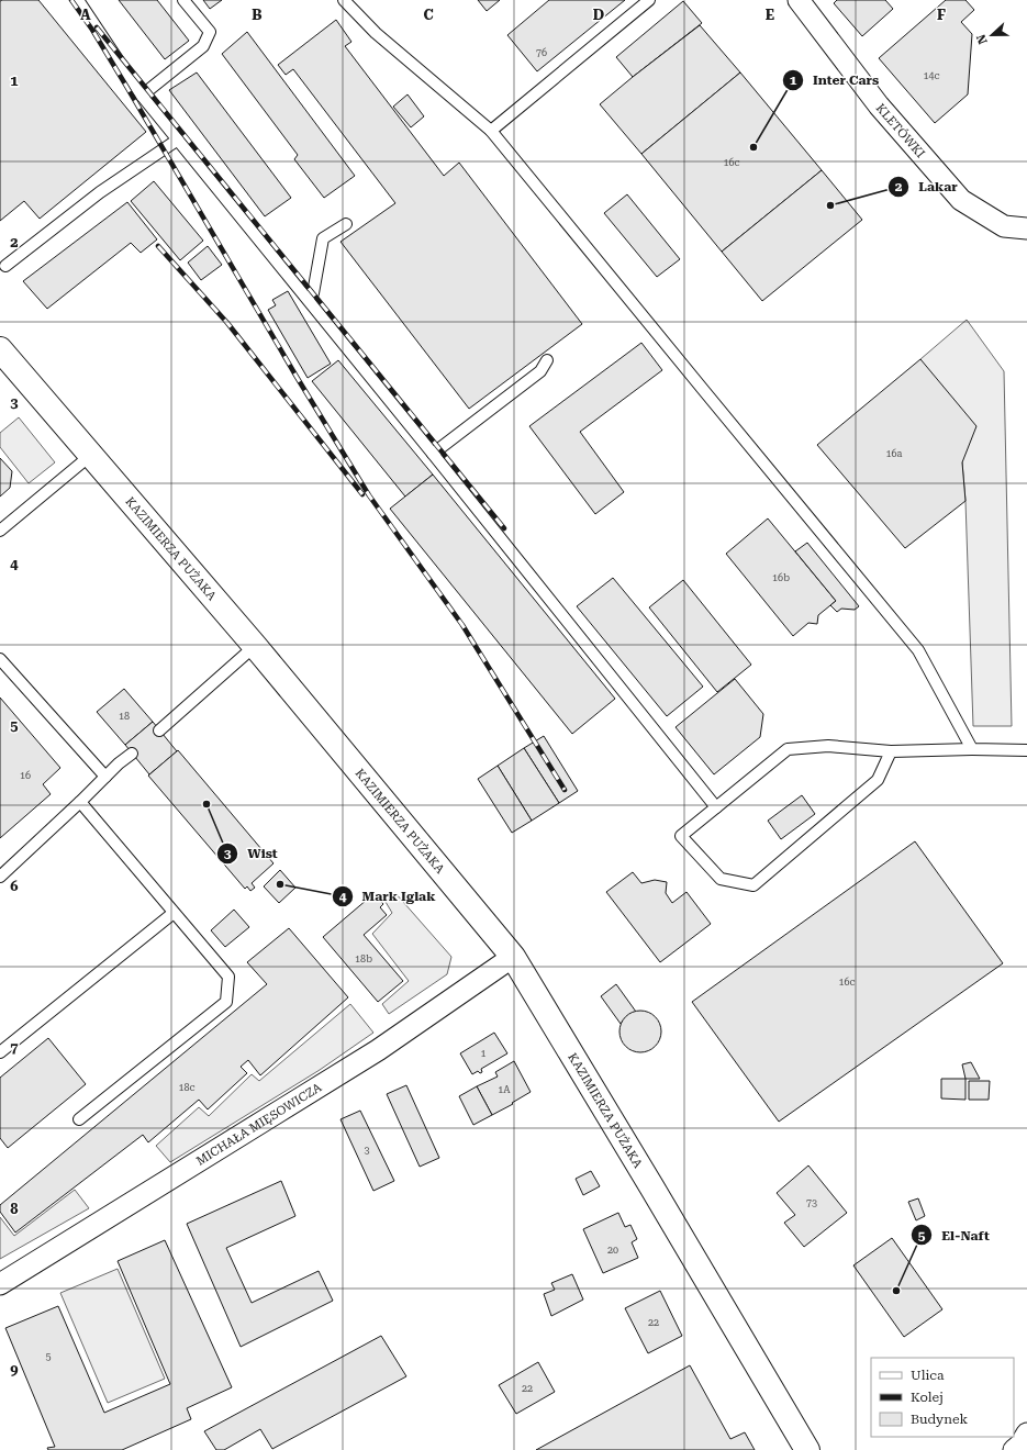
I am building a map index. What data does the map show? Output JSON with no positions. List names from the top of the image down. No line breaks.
{"streets":{"street":["KLETÓWKI","KAZIMIERZA PUŻAKA","MICHAŁA MIĘSOWICZA"]},"crossings":[["KAZIMIERZA PUŻAKA","MICHAŁA MIĘSOWICZA"]],"places":["Inter Cars","Lakar","Wist","Mark Iglak","El-Naft"],"house_numbers":["76","14c","16c","16a","16b","18","16","18b","16c","1","18c","1A","3","73","20","22","5","22"],"legend":["Ulica","Kolej","Budynek"],"north":"left","grid":{"columns":["A","B","C","D","E","F"],"rows":["1","2","3","4","5","6","7","8","9"]}}
